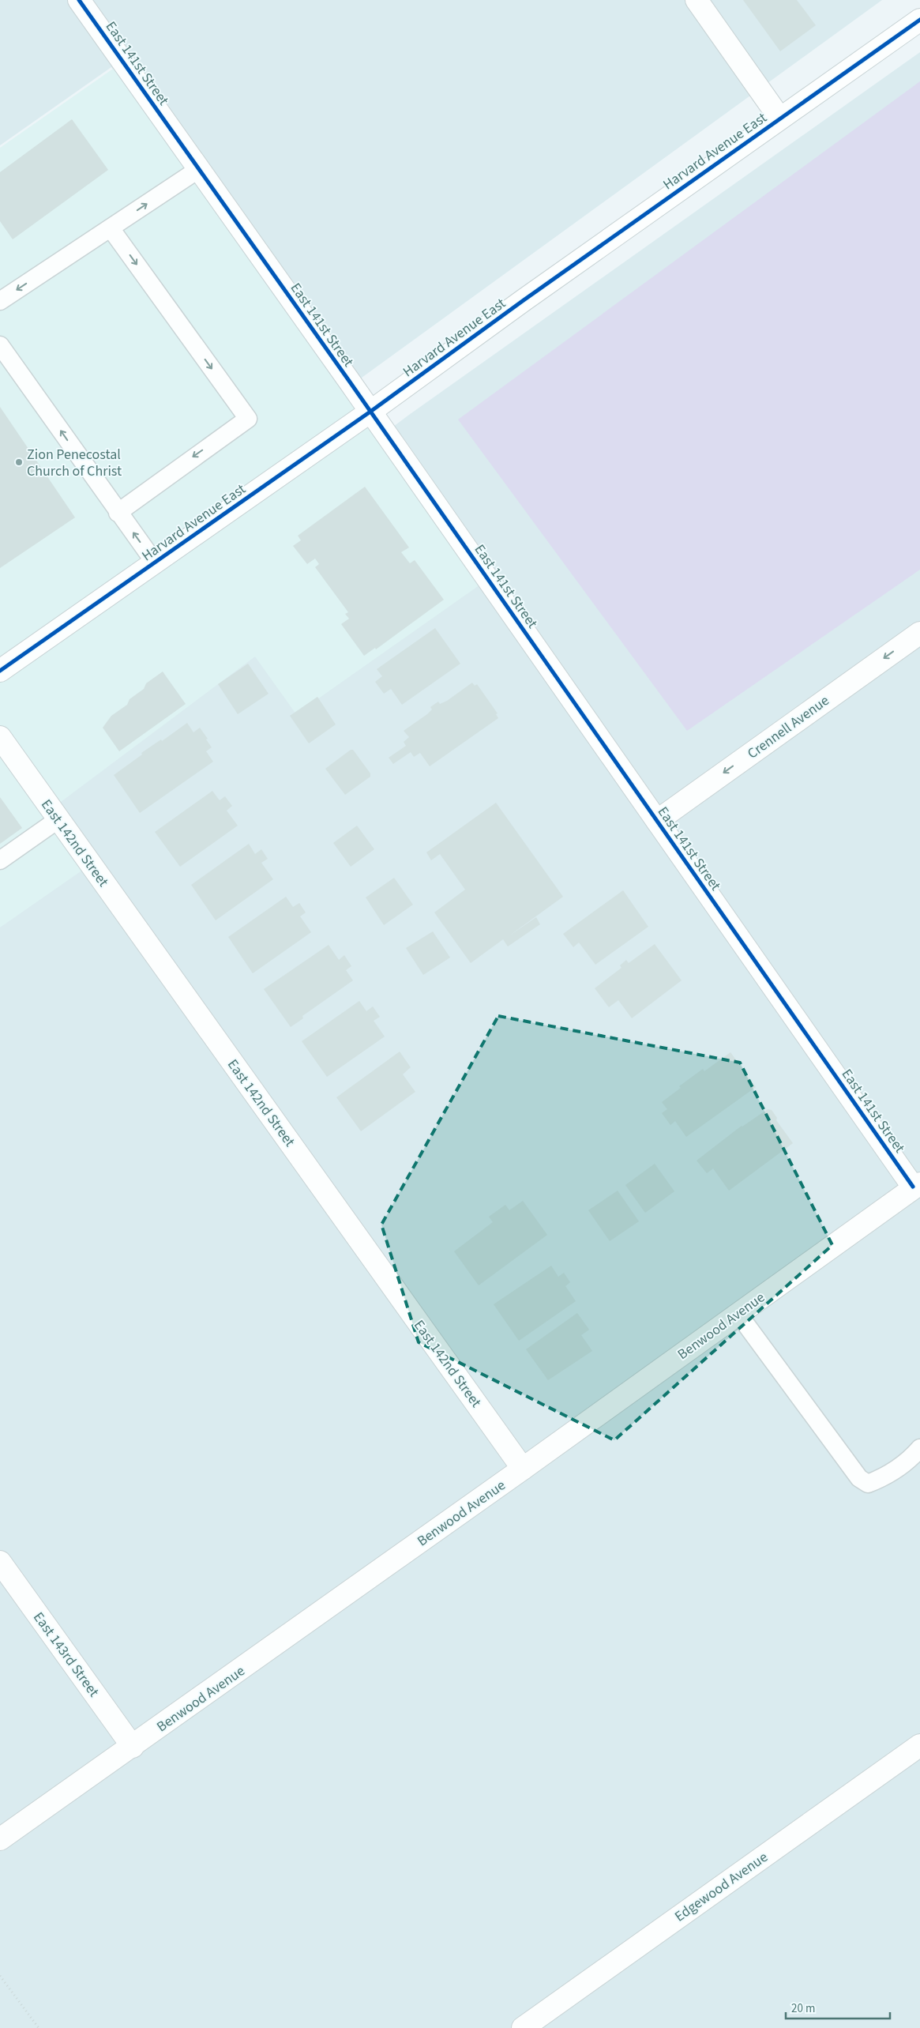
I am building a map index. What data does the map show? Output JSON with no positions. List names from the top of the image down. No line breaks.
{"streets":{"street":["East 141st Street","Harvard Avenue East","Crennell Avenue","East 142nd Street","Benwood Avenue","East 143rd Street","Edgewood Avenue"]},"crossings":[["East 141st Street","Harvard Avenue East"],["East 141st Street","Crennell Avenue"],["East 141st Street","Benwood Avenue"],["East 142nd Street","Benwood Avenue"],["Benwood Avenue","East 143rd Street"]],"one_way":["Crennell Avenue"],"places":["Zion Penecostal Church of Christ"],"scale_bar":"20 m"}
